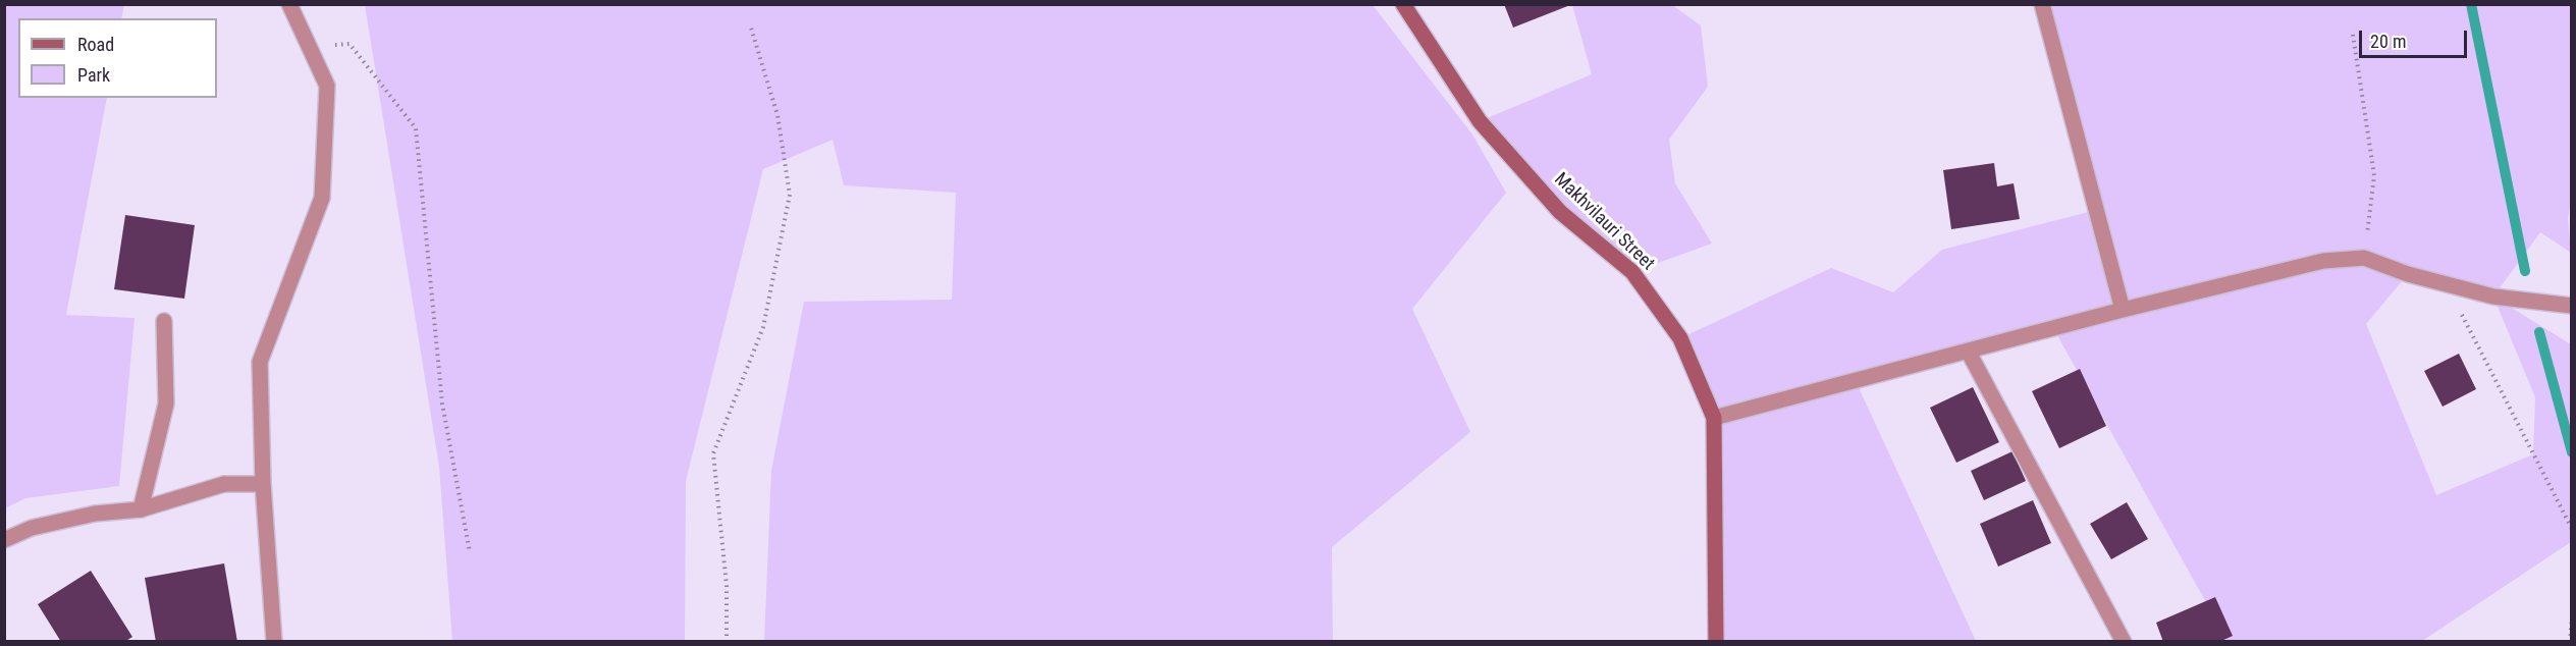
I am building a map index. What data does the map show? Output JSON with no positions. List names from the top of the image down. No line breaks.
{"streets":{"street":["Makhvilauri Street"]},"legend":["Road","Park"],"scale_bar":"20 m"}
